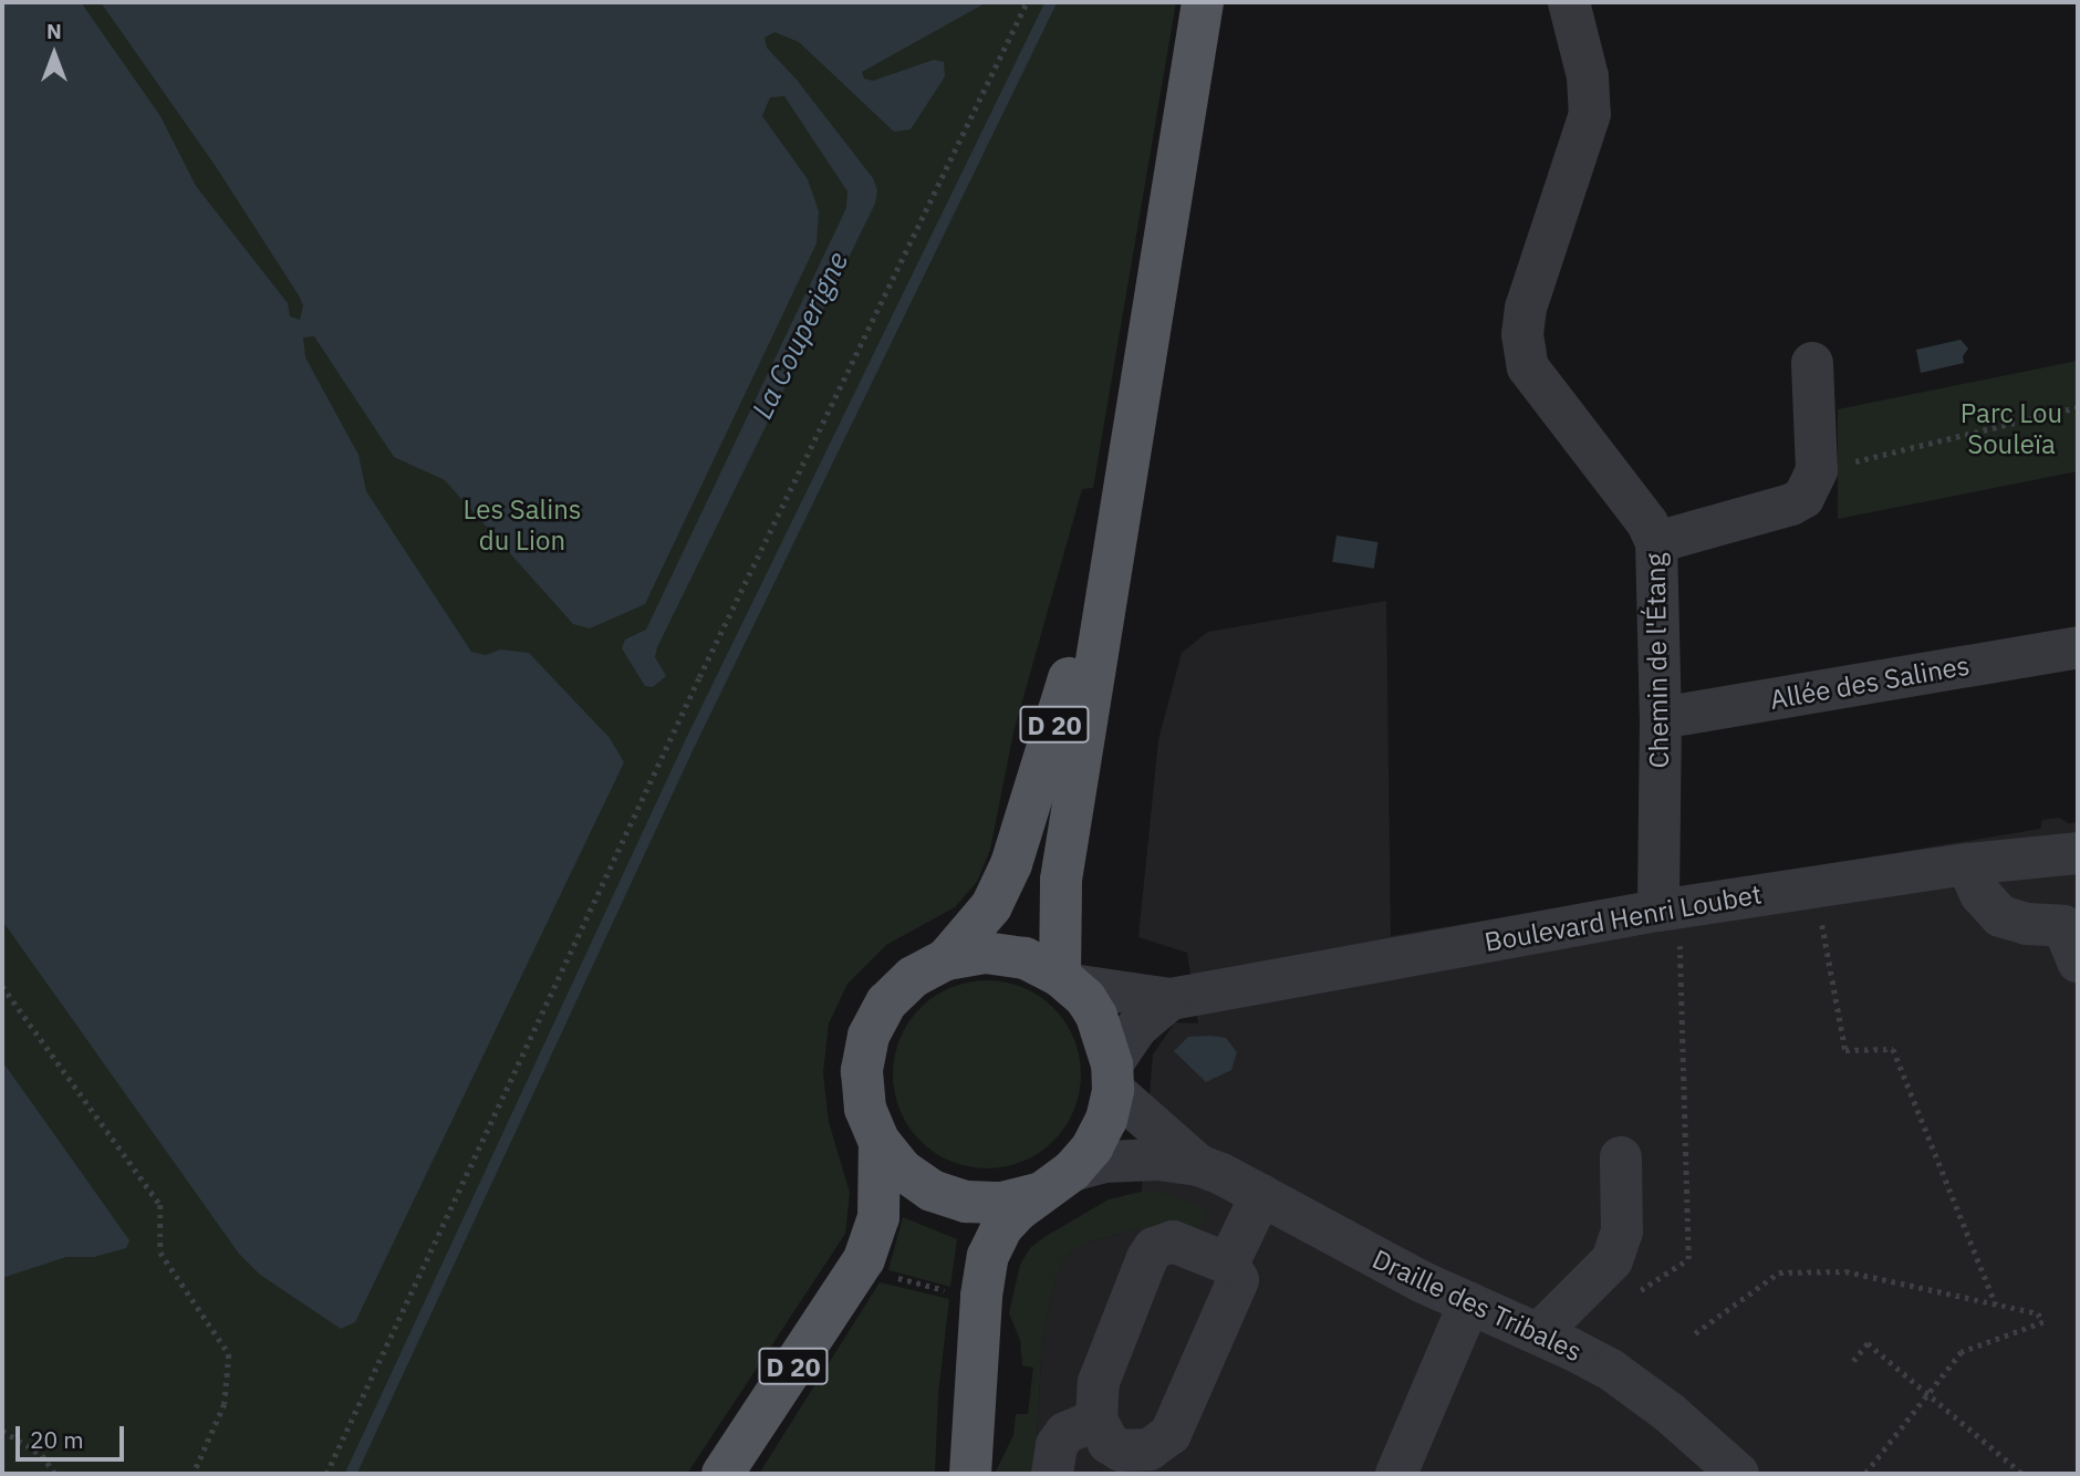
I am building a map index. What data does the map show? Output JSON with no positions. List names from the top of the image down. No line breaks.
{"streets":{"main road":["D 20"],"street":["Chemin de l'Étang","Allée des Salines","Boulevard Henri Loubet","Draille des Tribales"]},"crossings":[["Chemin de l'Étang","Allée des Salines"],["Chemin de l'Étang","Boulevard Henri Loubet"],["D 20","Boulevard Henri Loubet"],["D 20","Draille des Tribales"],["Boulevard Henri Loubet","Draille des Tribales"]],"water":["La Couperigne"],"parks":["Parc Lou Souleïa","Les Salins du Lion"],"scale_bar":"20 m","north":"top"}
